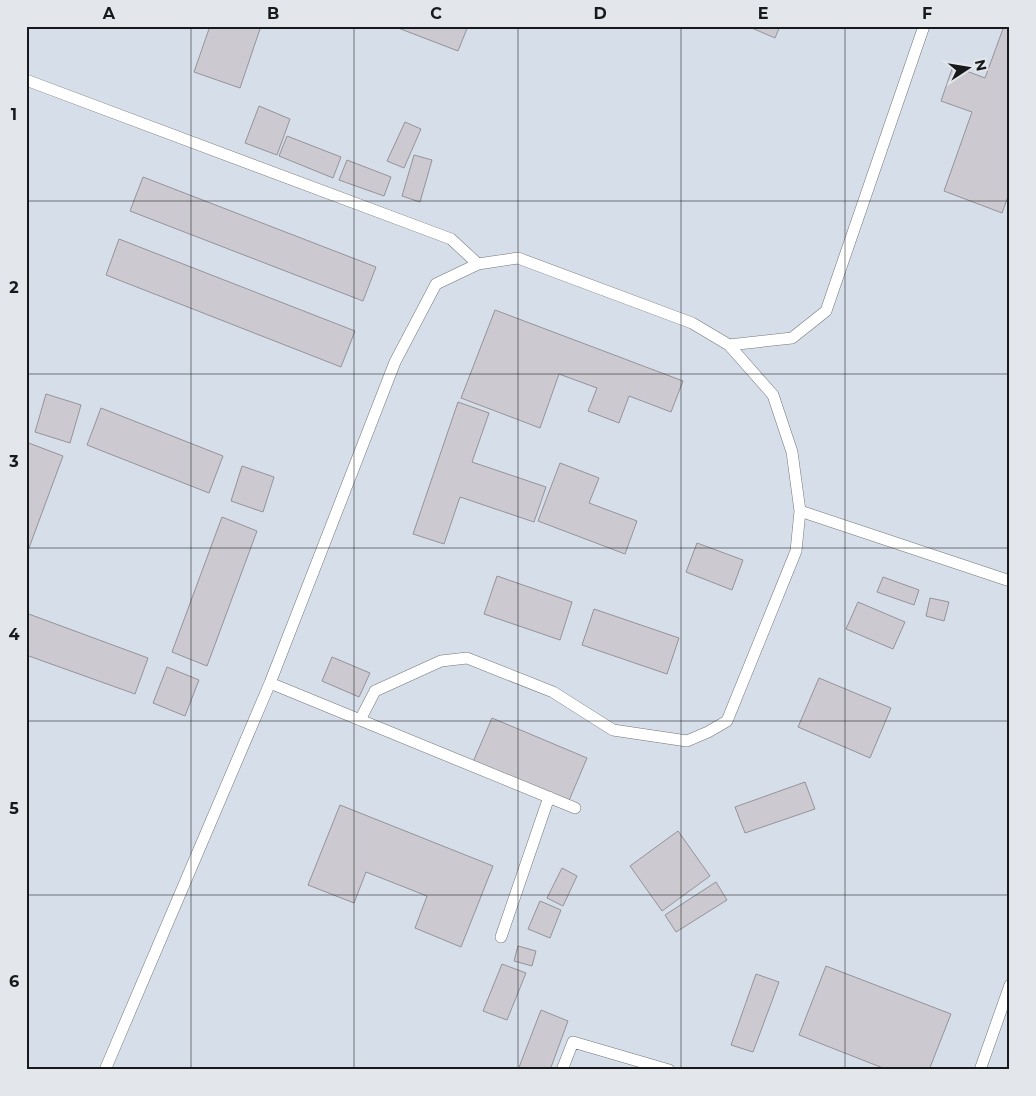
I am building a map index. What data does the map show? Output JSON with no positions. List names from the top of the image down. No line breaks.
{"north":"right","grid":{"columns":["A","B","C","D","E","F"],"rows":["1","2","3","4","5","6"]}}
